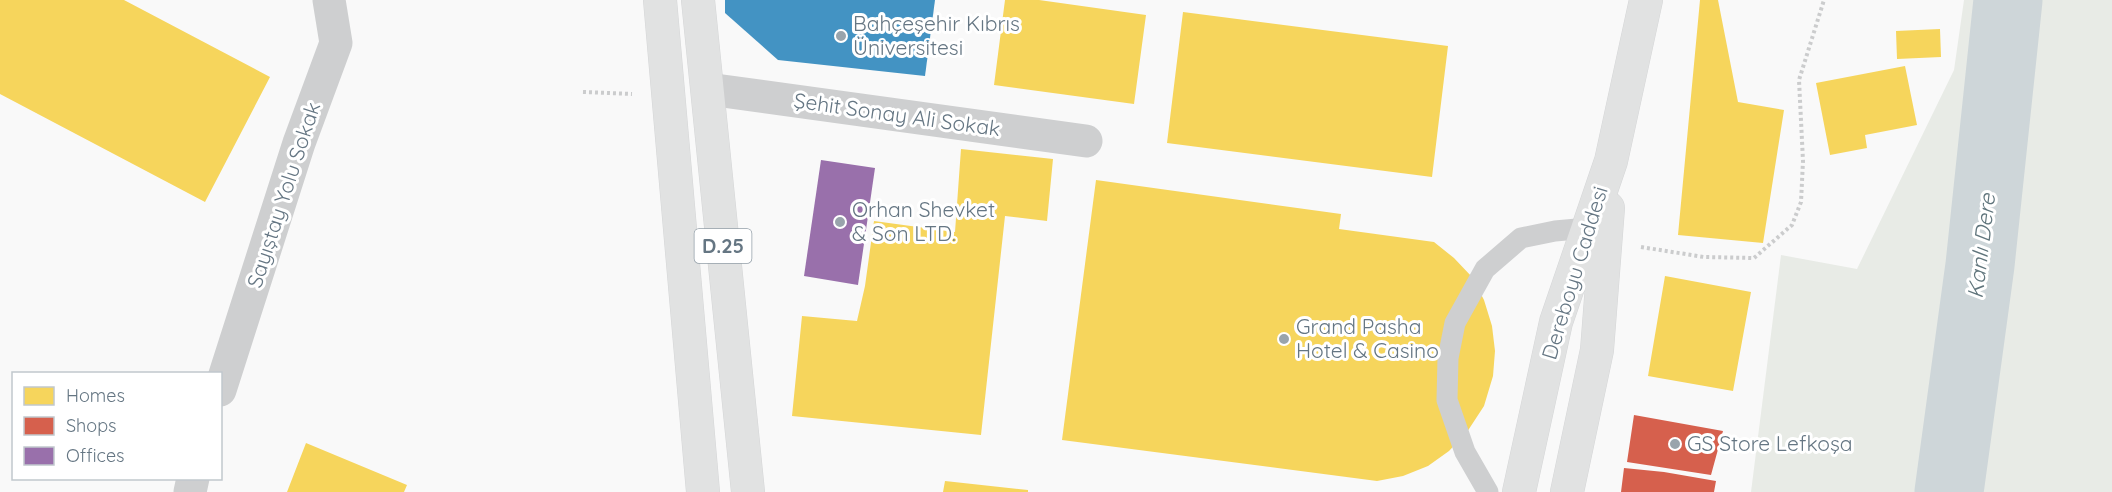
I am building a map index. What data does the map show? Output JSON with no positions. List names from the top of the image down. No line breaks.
{"streets":{"main road":["D.25","Dereboyu Caddesi"],"street":["Şehit Sonay Ali Sokak","Sayıştay Yolu Sokak"]},"crossings":[["Şehit Sonay Ali Sokak","D.25"]],"water":["Kanlı Dere"],"places":["Bahçeşehir Kıbrıs Üniversitesi","Orhan Shevket & Son LTD.","Grand Pasha Hotel & Casino","GS Store Lefkoşa"],"legend":["Homes","Shops","Offices"]}
